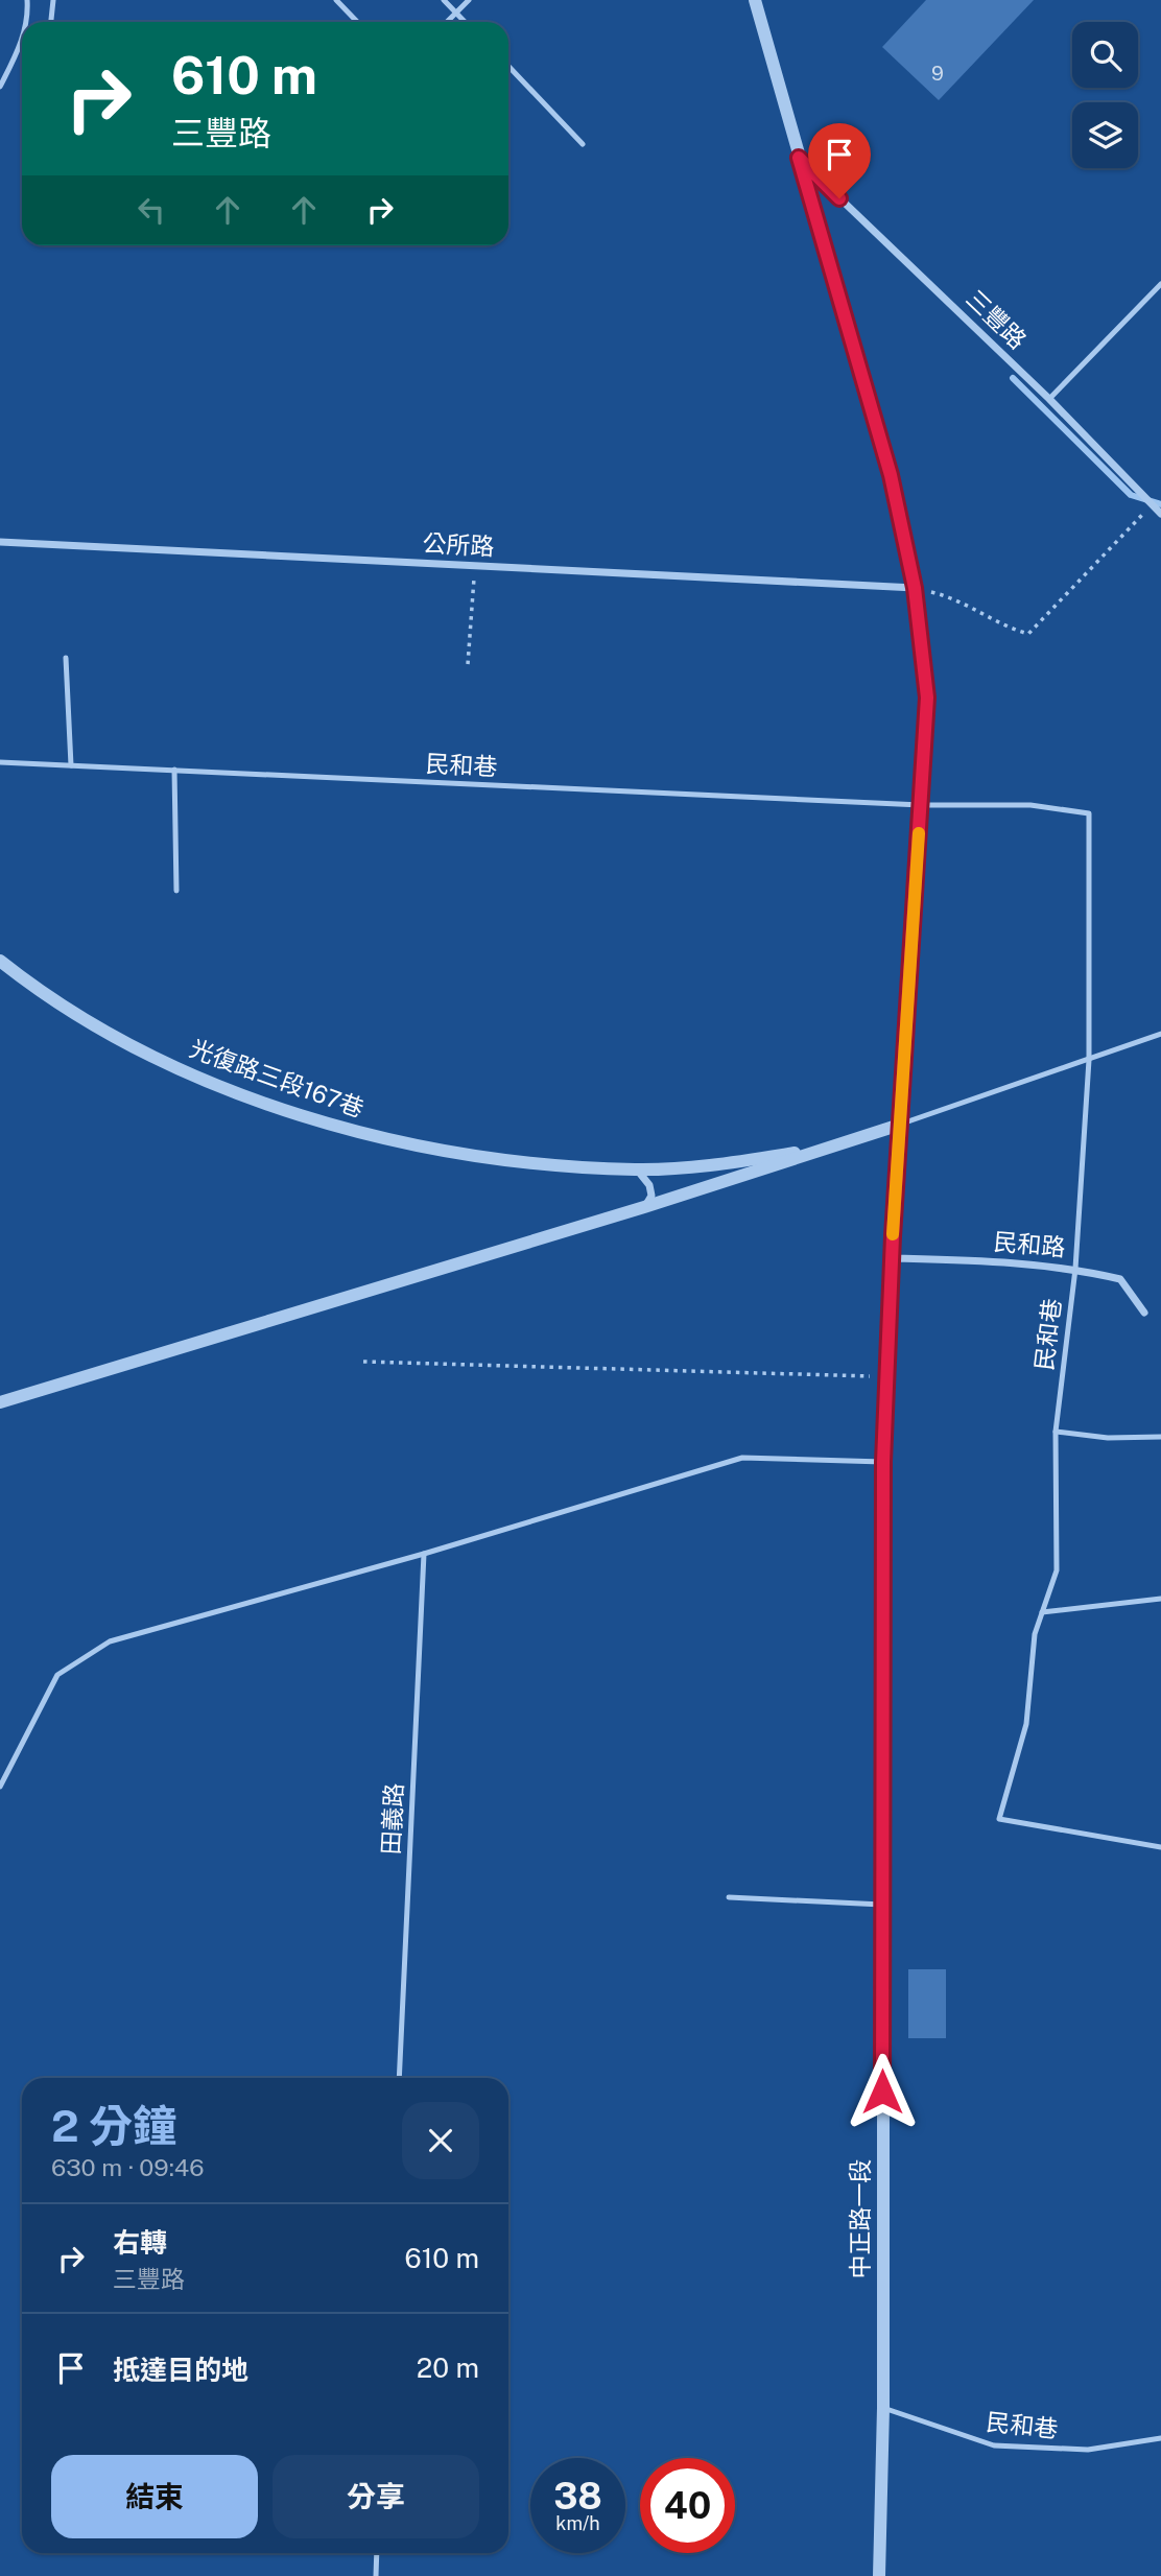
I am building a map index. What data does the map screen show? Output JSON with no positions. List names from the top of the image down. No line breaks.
{"streets":{"street":["三豐路","公所路","光復路三段167巷","民和路","中正路一段"],"lane":["民和巷","田義路"]},"crossings":[["三豐路","中正路一段"],["公所路","中正路一段"],["民和巷","民和路"],["民和巷","中正路一段"],["民和路","中正路一段"]],"house_numbers":["9"],"page":{"turn":["610 m","三豐路"],"heading":["2 分鐘","630 m · 09:46"],"list":[{"name":"右轉","note":"三豐路","value":"610 m"},{"name":"抵達目的地","value":"20 m"}],"buttons":["結束","分享"],"speed":"38 km/h","limit":"40"}}
